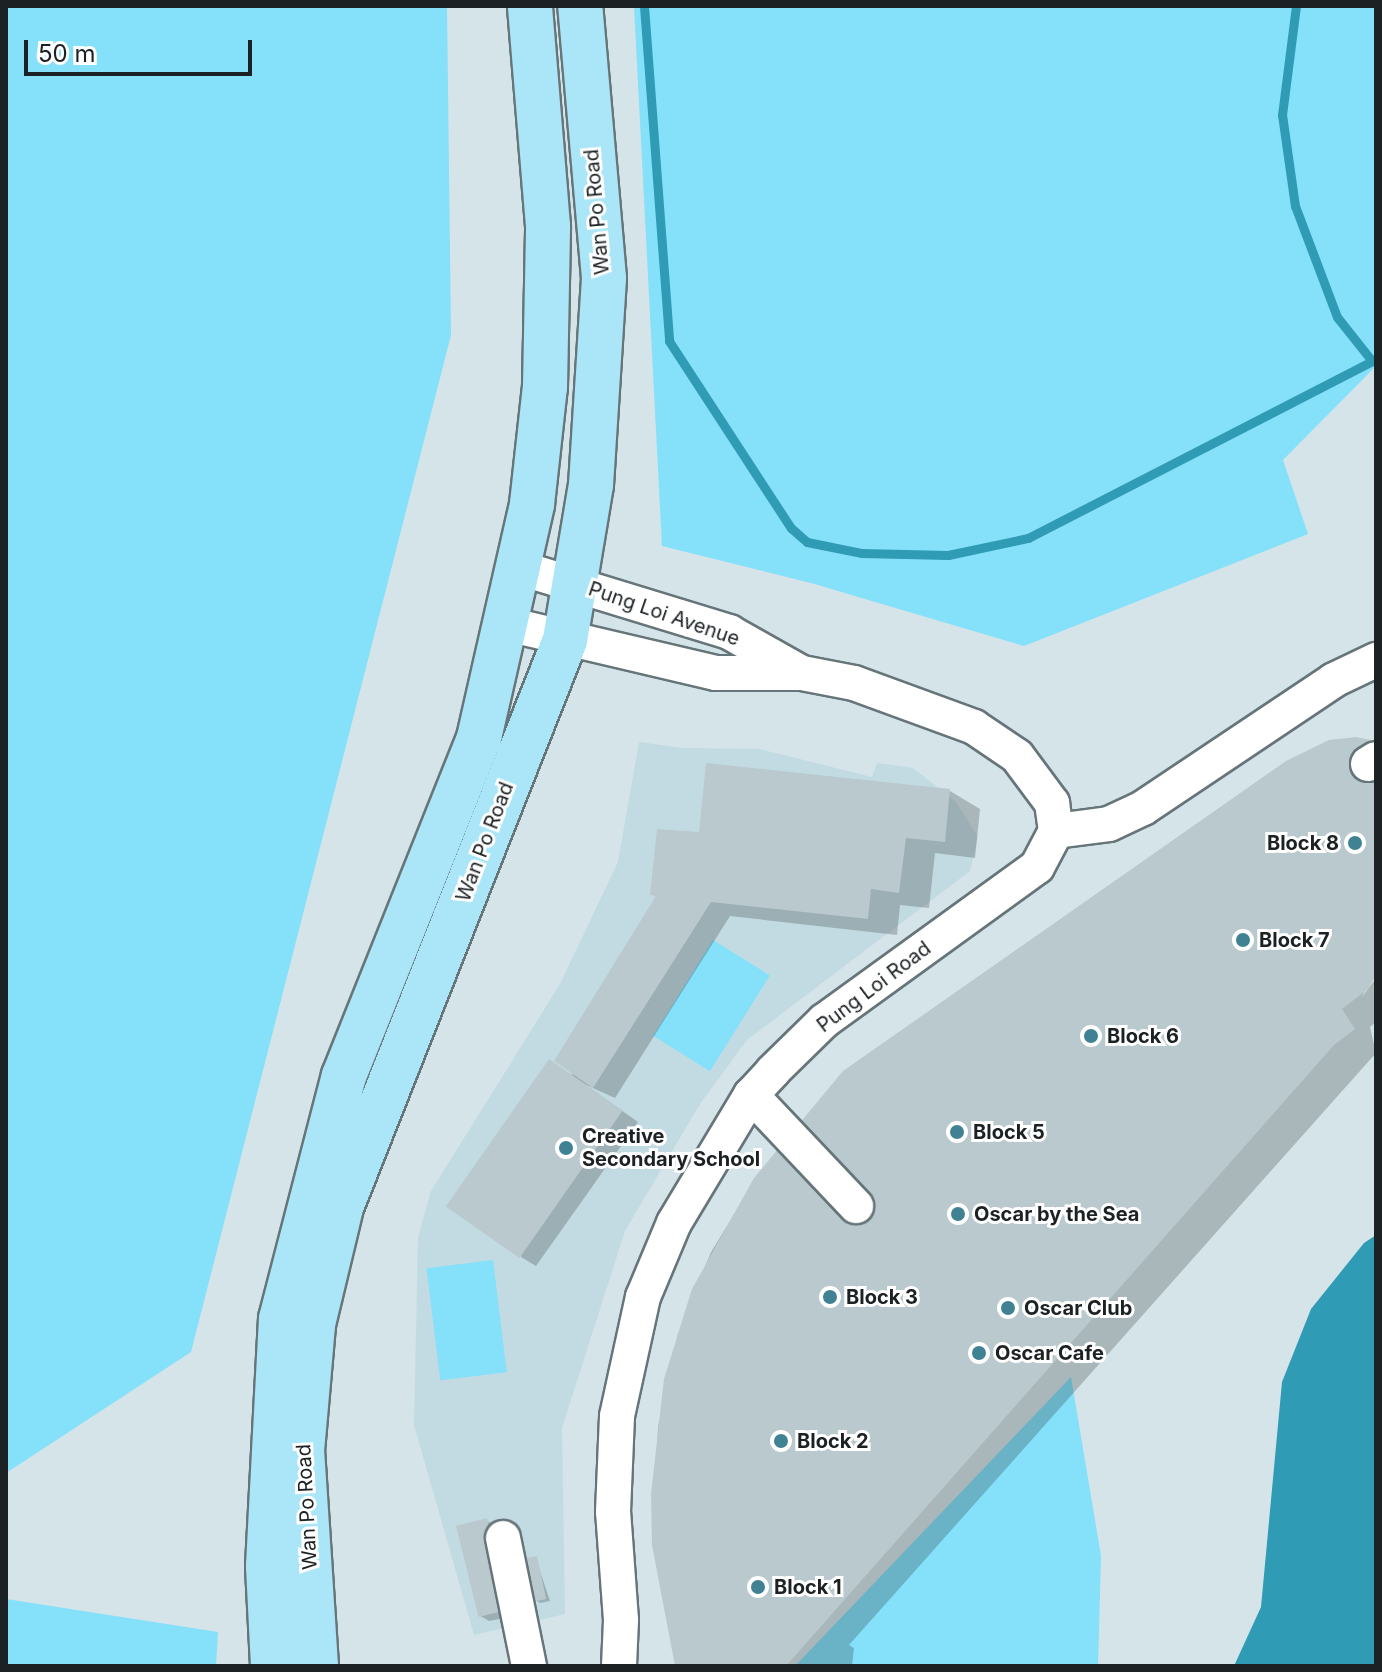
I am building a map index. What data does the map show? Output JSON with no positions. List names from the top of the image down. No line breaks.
{"streets":{"main road":["Wan Po Road"],"street":["Pung Loi Avenue","Pung Loi Road"]},"crossings":[["Wan Po Road","Pung Loi Avenue"],["Pung Loi Avenue","Pung Loi Road"]],"places":["Block 8","Block 7","Block 6","Block 5","Creative Secondary School","Oscar by the Sea","Block 3","Oscar Club","Oscar Cafe","Block 2","Block 1"],"scale_bar":"50 m"}
